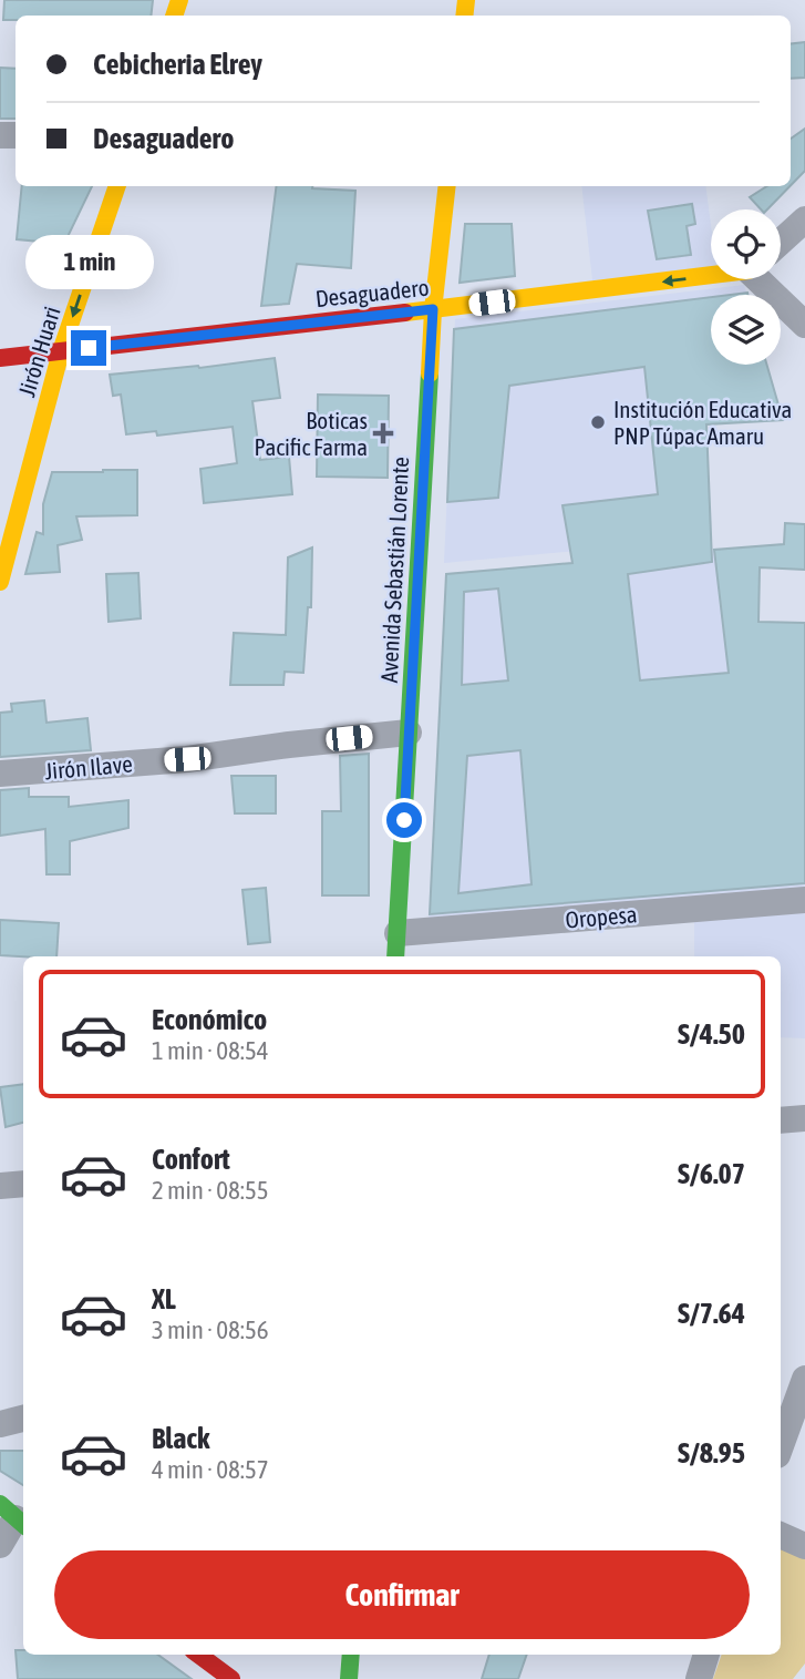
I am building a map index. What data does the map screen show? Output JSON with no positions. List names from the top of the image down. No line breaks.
{"streets":{"street":["Desaguadero","Jirón Huari","Avenida Sebastián Lorente","Jirón Ilave","Oropesa"]},"crossings":[["Desaguadero","Jirón Huari"],["Desaguadero","Avenida Sebastián Lorente"],["Avenida Sebastián Lorente","Jirón Ilave"],["Avenida Sebastián Lorente","Oropesa"]],"one_way":["Desaguadero","Jirón Huari"],"places":{"other":["Institución Educativa PNP Túpac Amaru"],"health":["Boticas Pacific Farma"]},"page":{"banner":["Cebicheria Elrey","Desaguadero"],"bubble":"1 min","list":[{"name":"Económico","note":"1 min · 08:54","value":"S/4.50"},{"name":"Confort","note":"2 min · 08:55","value":"S/6.07"},{"name":"XL","note":"3 min · 08:56","value":"S/7.64"},{"name":"Black","note":"4 min · 08:57","value":"S/8.95"}],"buttons":"Confirmar"}}
